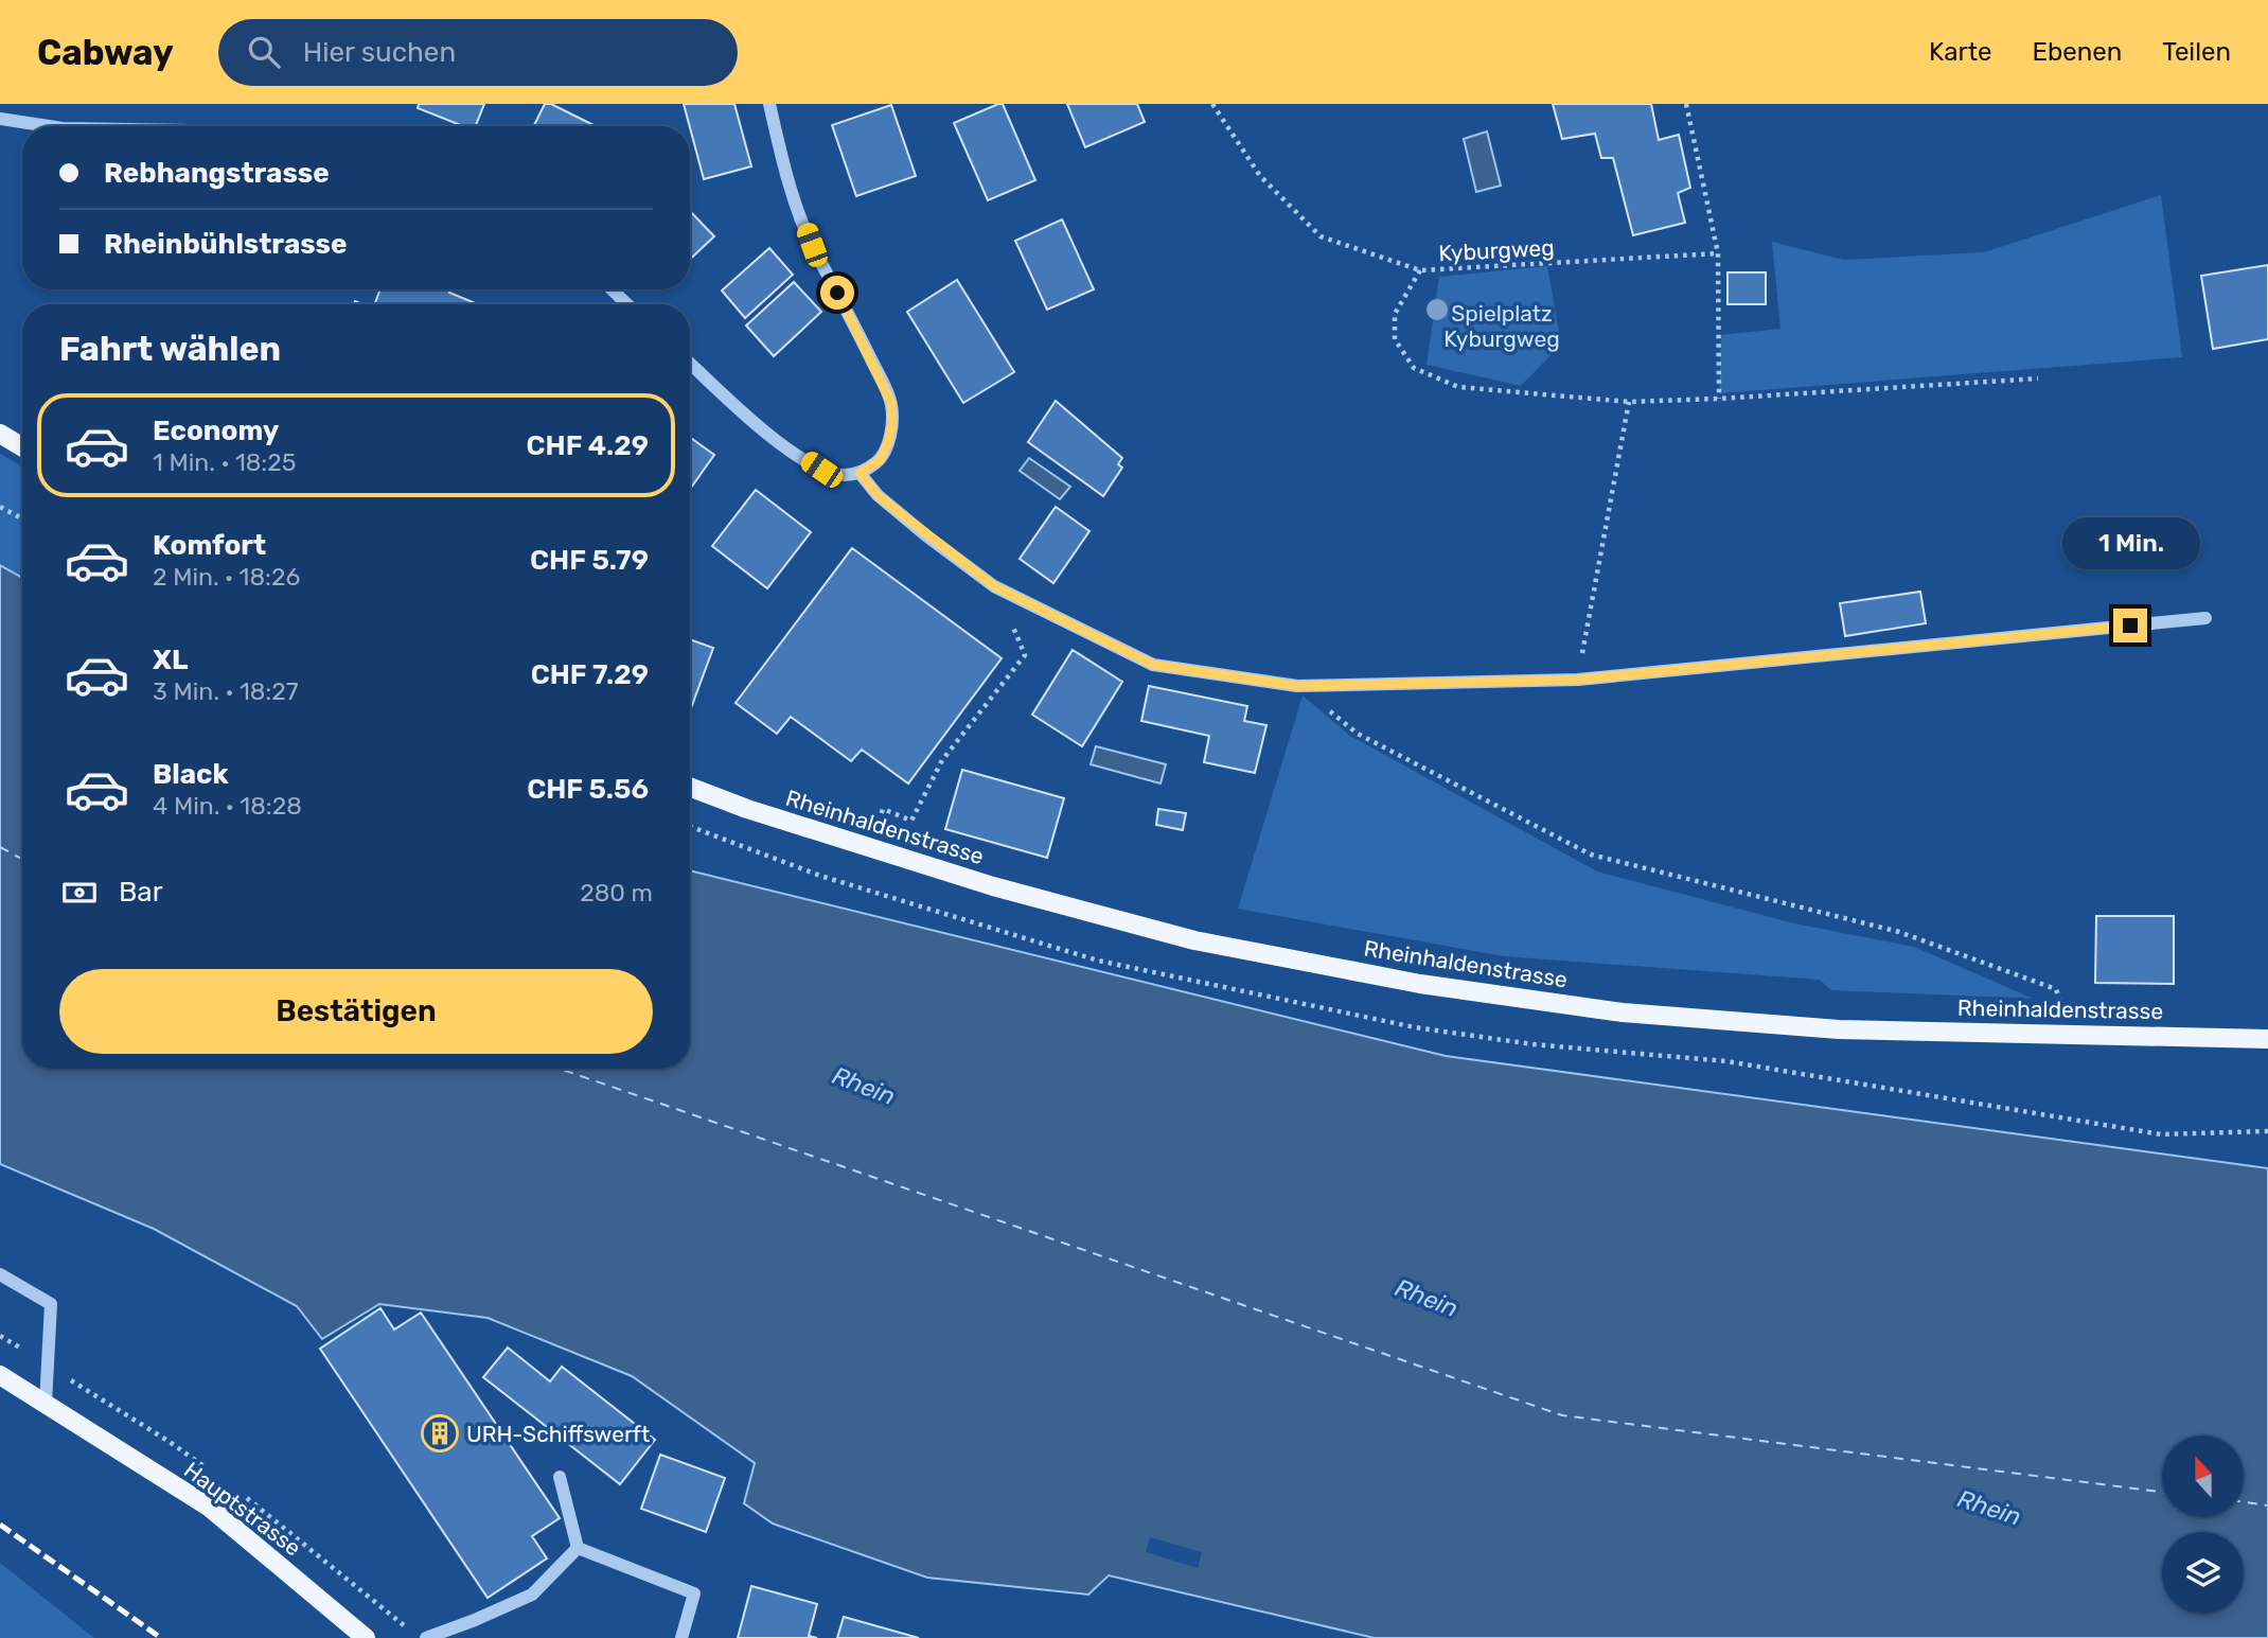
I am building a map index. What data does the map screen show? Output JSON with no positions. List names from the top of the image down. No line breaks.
{"streets":{"main road":["Rheinhaldenstrasse","Hauptstrasse"],"path":["Kyburgweg"]},"water":["Rhein"],"parks":["Spielplatz Kyburgweg"],"places":{"building":["URH-Schiffswerft"]},"north":"top","page":{"header":"Cabway","search":"Hier suchen","nav":["Karte","Ebenen","Teilen"],"banner":["Rebhangstrasse","Rheinbühlstrasse"],"heading":"Fahrt wählen","list":[{"name":"Economy","note":"1 Min. · 18:25","value":"CHF 4.29"},{"name":"Komfort","note":"2 Min. · 18:26","value":"CHF 5.79"},{"name":"XL","note":"3 Min. · 18:27","value":"CHF 7.29"},{"name":"Black","note":"4 Min. · 18:28","value":"CHF 5.56"}],"bubble":"1 Min.","pay":["Bar","280 m"],"buttons":"Bestätigen"}}
